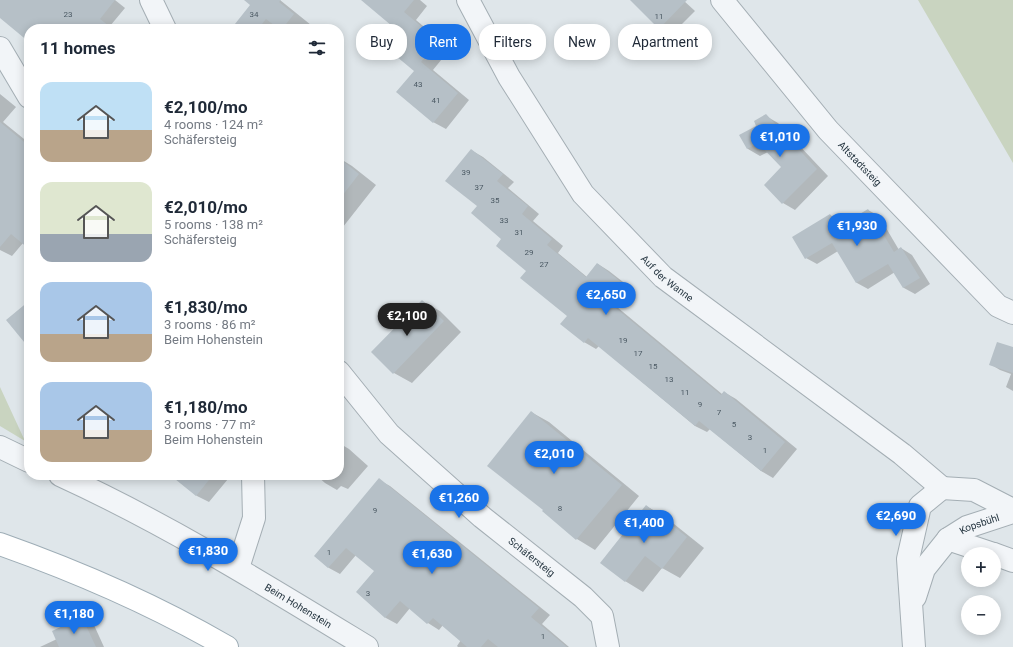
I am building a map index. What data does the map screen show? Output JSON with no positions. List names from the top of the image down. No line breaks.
{"streets":{"street":["Altstadtsteig","Auf der Wanne","Kopsbühl","Schäfersteig","Beim Hohenstein"]},"crossings":[["Auf der Wanne","Kopsbühl"]],"house_numbers":["23","34","11","43","41","39","37","35","33","31","29","27","19","17","15","13","11","9","7","5","3","1","8","9","1","3","1"],"page":{"chip":["Buy","Rent","Filters","New","Apartment"],"heading":"11 homes","list":[{"name":"€2,100/mo","note":"4 rooms · 124 m² · Schäfersteig"},{"name":"€2,010/mo","note":"5 rooms · 138 m² · Schäfersteig"},{"name":"€1,830/mo","note":"3 rooms · 86 m² · Beim Hohenstein"},{"name":"€1,180/mo","note":"3 rooms · 77 m² · Beim Hohenstein"}],"price":["€1,010","€1,930","€2,650","€2,100","€2,010","€1,260","€2,690","€1,400","€1,830","€1,630","€1,180"],"map_buttons":["+","−"]}}
